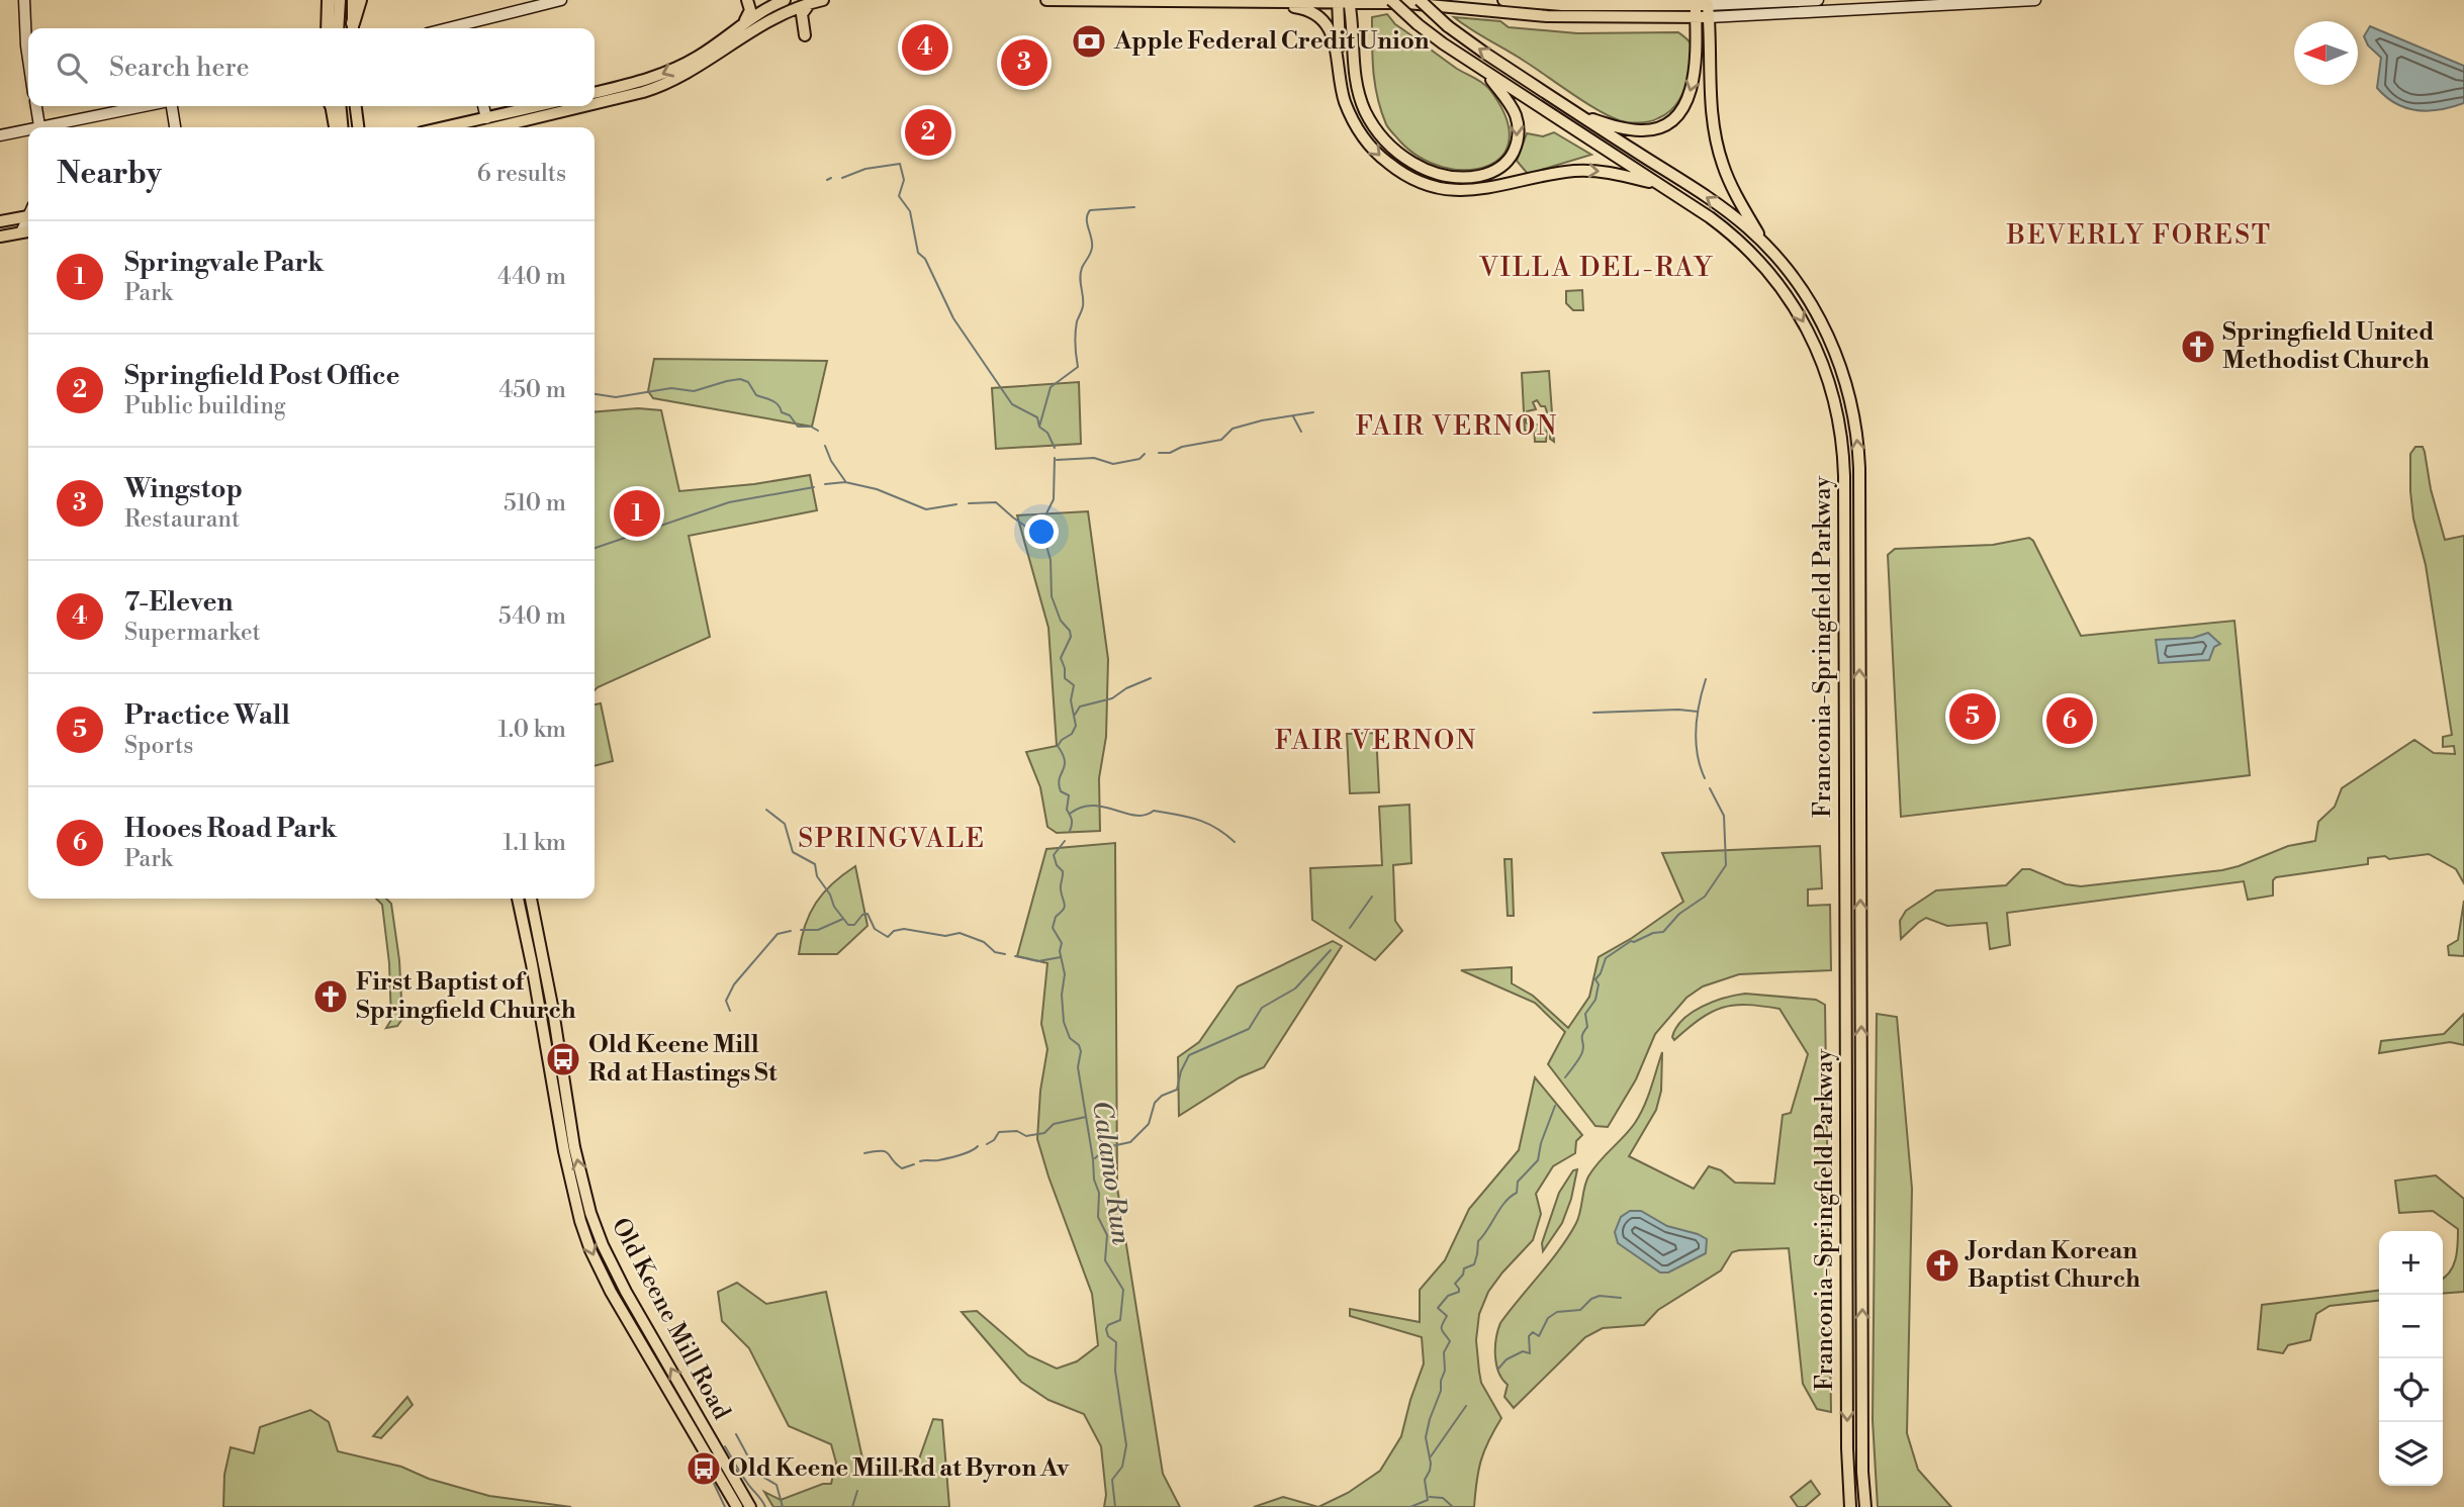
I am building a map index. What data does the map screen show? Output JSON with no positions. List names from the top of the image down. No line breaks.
{"streets":{"main road":["Franconia-Springfield Parkway","Old Keene Mill Road"]},"districts":["BEVERLY FOREST","VILLA DEL-RAY","FAIR VERNON","FAIR VERNON","SPRINGVALE"],"water":["Calamo Run"],"places":{"bank":["Apple Federal Credit Union"],"church":["Springfield United Methodist Church","First Baptist of Springfield Church","Jordan Korean Baptist Church"],"bus stop":["Old Keene Mill Rd at Hastings St","Old Keene Mill Rd at Byron Av"]},"north":"left","page":{"pins":["4","3","2","1","5","6"],"search":"Search here","heading":["Nearby","6 results"],"list":[{"mark":"1","name":"Springvale Park","note":"Park","value":"440 m"},{"mark":"2","name":"Springfield Post Office","note":"Public building","value":"450 m"},{"mark":"3","name":"Wingstop","note":"Restaurant","value":"510 m"},{"mark":"4","name":"7-Eleven","note":"Supermarket","value":"540 m"},{"mark":"5","name":"Practice Wall","note":"Sports","value":"1.0 km"},{"mark":"6","name":"Hooes Road Park","note":"Park","value":"1.1 km"}],"map_buttons":["+","−"]}}
